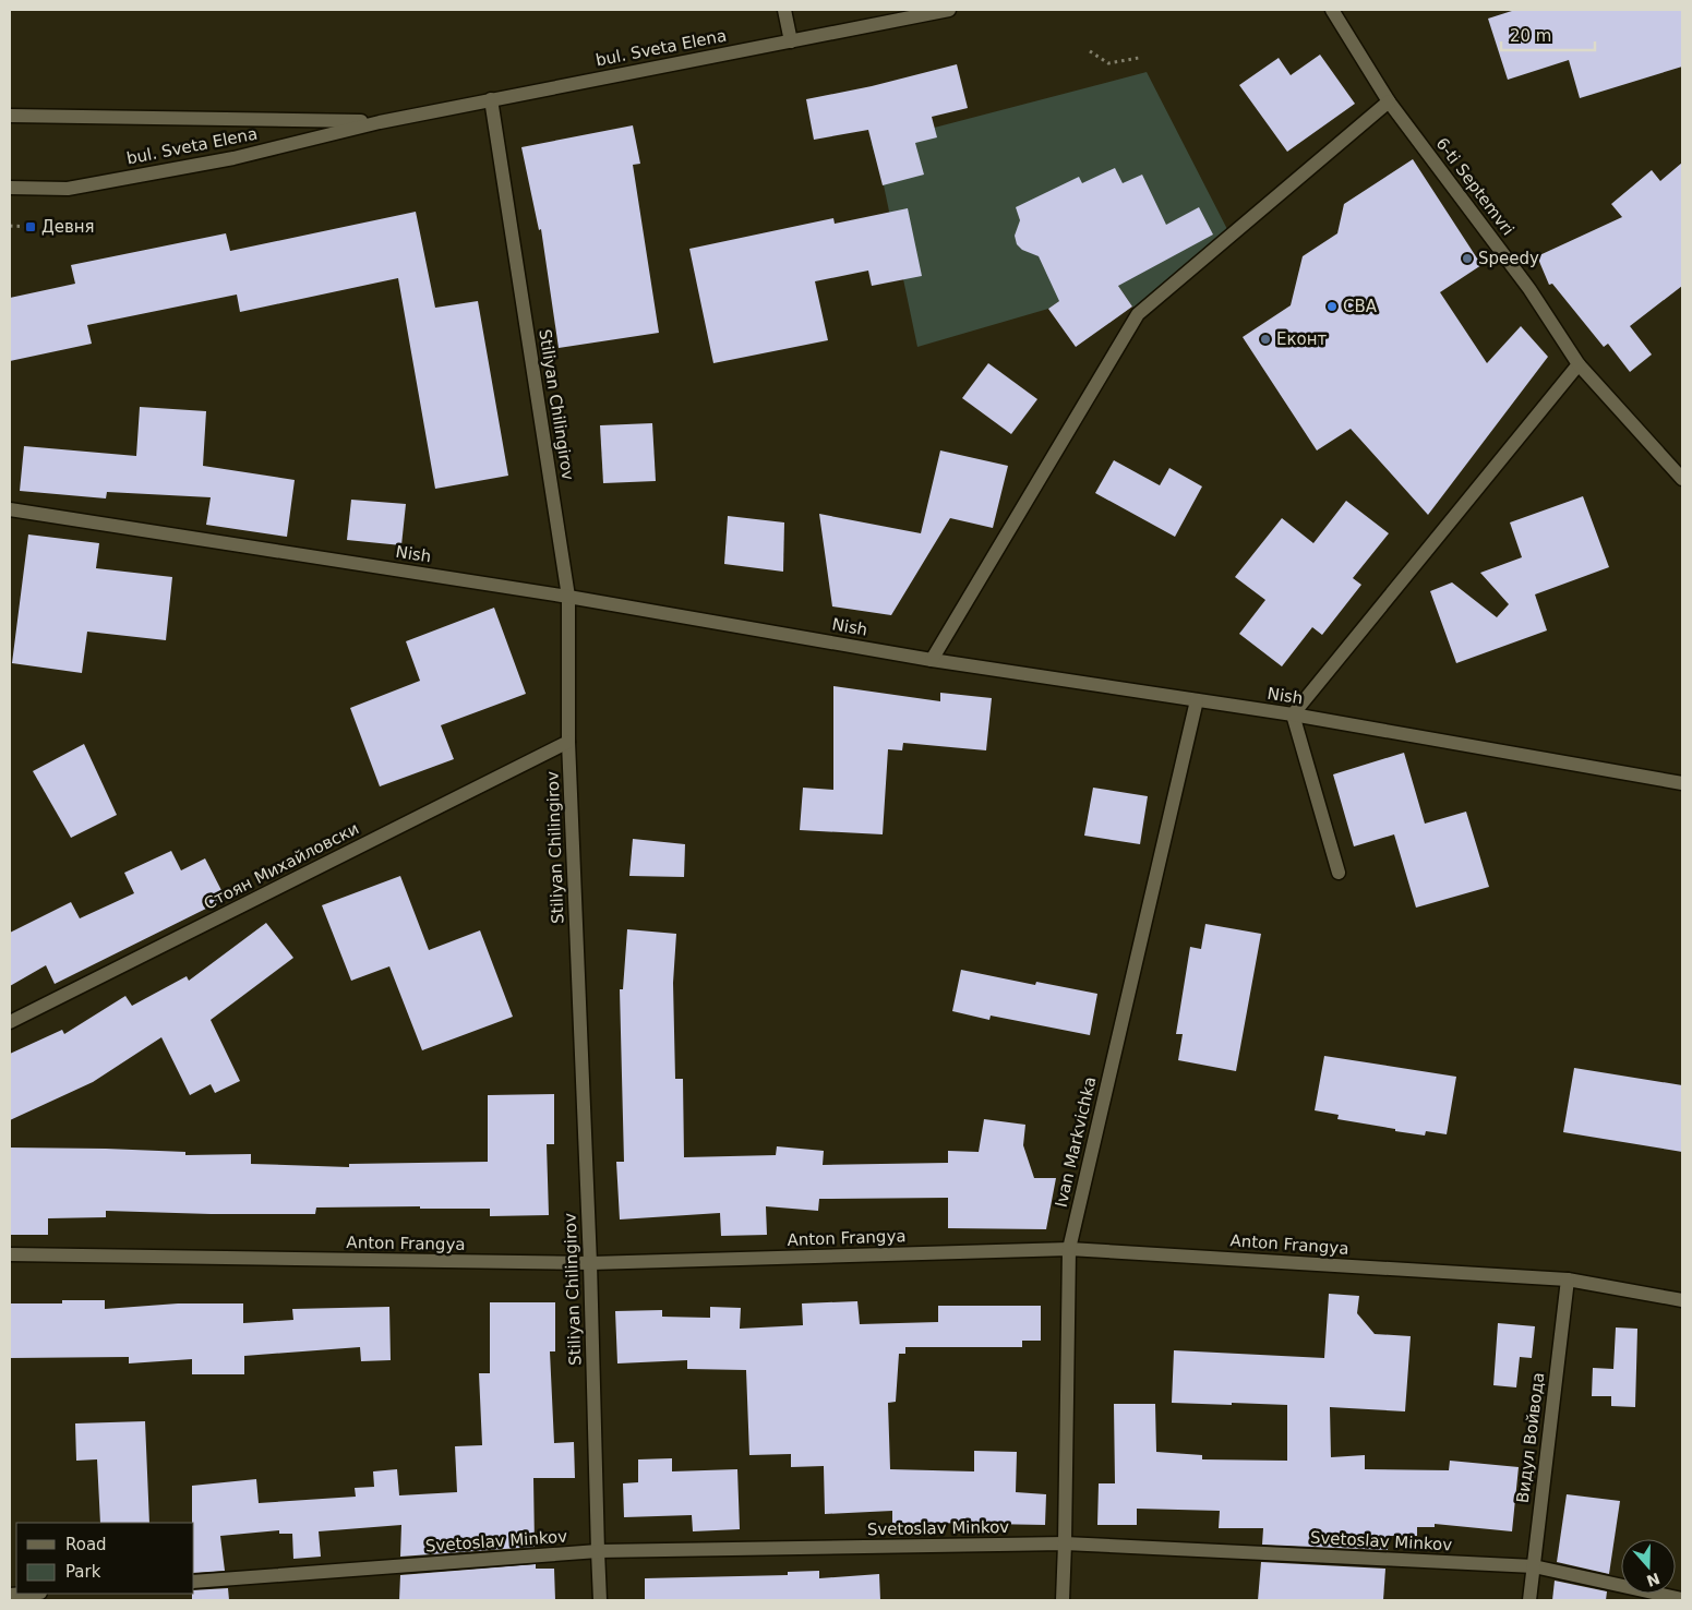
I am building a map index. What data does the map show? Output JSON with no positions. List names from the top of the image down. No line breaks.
{"streets":{"street":["bul. Sveta Elena","6-ti Septemvri","Stiliyan Chilingirov","Nish","Стоян Михайловски","Ivan Markvichka","Anton Frangya","Видул Войвода","Svetoslav Minkov"]},"crossings":[["bul. Sveta Elena","Stiliyan Chilingirov"],["Stiliyan Chilingirov","Nish"],["Stiliyan Chilingirov","Стоян Михайловски"],["Stiliyan Chilingirov","Anton Frangya"],["Stiliyan Chilingirov","Svetoslav Minkov"],["Nish","Ivan Markvichka"],["Ivan Markvichka","Anton Frangya"],["Ivan Markvichka","Svetoslav Minkov"],["Anton Frangya","Видул Войвода"],["Видул Войвода","Svetoslav Minkov"]],"places":{"transit":["Девня"],"other":["Speedy","CBA","Еконт"]},"legend":["Road","Park"],"scale_bar":"20 m","north":"bottom"}
